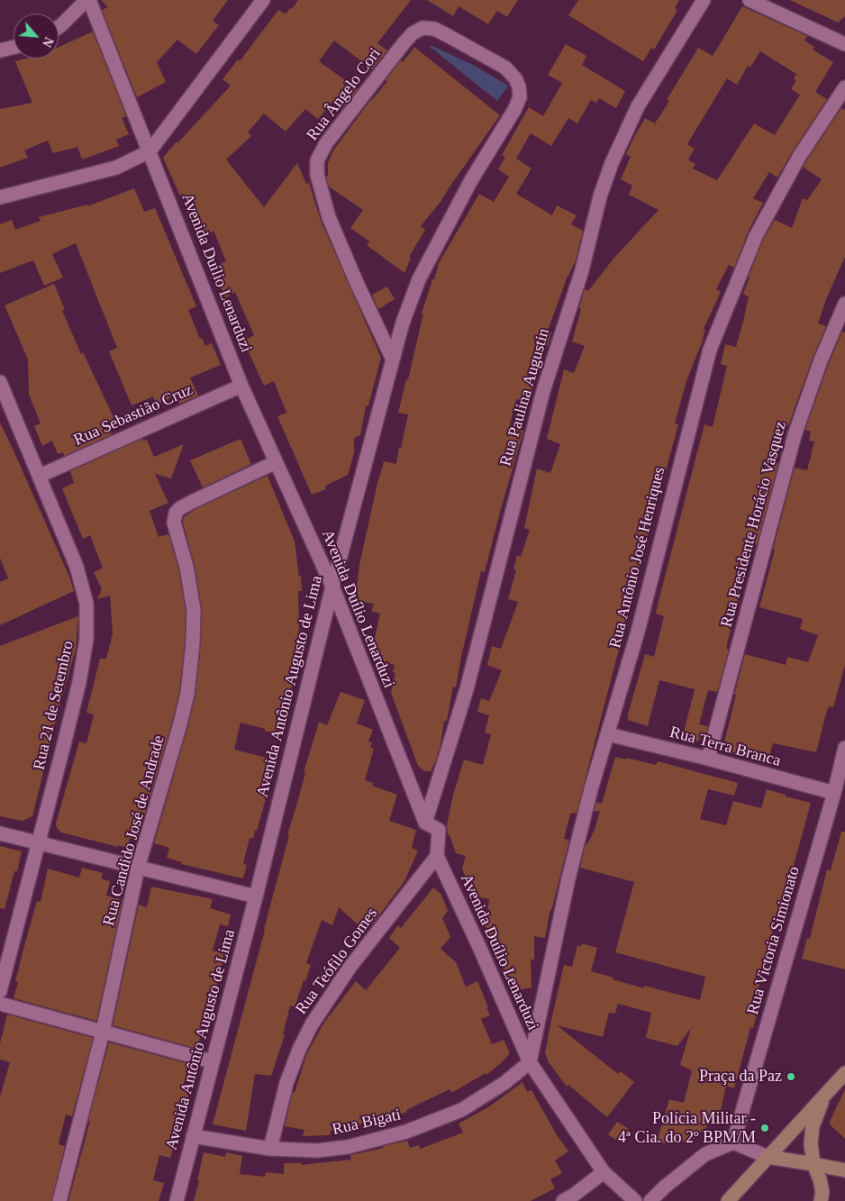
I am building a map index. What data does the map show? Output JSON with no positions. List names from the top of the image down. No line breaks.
{"streets":{"street":["Rua Ângelo Cori","Avenida Duílio Lenarduzi","Rua Paulina Augustin","Rua Sebastião Cruz","Rua Presidente Horácio Vasquez","Rua Antônio José Henriques","Avenida Antônio Augusto de Lima","Rua 21 de Setembro","Rua Terra Branca","Rua Candido José de Andrade","Rua Victoria Simionato","Rua Teófilo Gomes","Rua Bigati"]},"crossings":[["Rua Ângelo Cori","Avenida Antônio Augusto de Lima"],["Avenida Duílio Lenarduzi","Rua Paulina Augustin"],["Avenida Duílio Lenarduzi","Rua Sebastião Cruz"],["Avenida Duílio Lenarduzi","Rua Antônio José Henriques"],["Avenida Duílio Lenarduzi","Avenida Antônio Augusto de Lima"],["Avenida Duílio Lenarduzi","Rua Candido José de Andrade"],["Avenida Duílio Lenarduzi","Rua Teófilo Gomes"],["Avenida Duílio Lenarduzi","Rua Bigati"],["Rua Sebastião Cruz","Rua 21 de Setembro"],["Rua Presidente Horácio Vasquez","Rua Terra Branca"],["Rua Antônio José Henriques","Rua Terra Branca"],["Rua Antônio José Henriques","Rua Bigati"],["Avenida Antônio Augusto de Lima","Rua Bigati"],["Rua Terra Branca","Rua Victoria Simionato"],["Rua Teófilo Gomes","Rua Bigati"]],"places":["Praça da Paz","Polícia Militar - 4ª Cia. do 2º BPM/M"],"north":"bottom right"}
